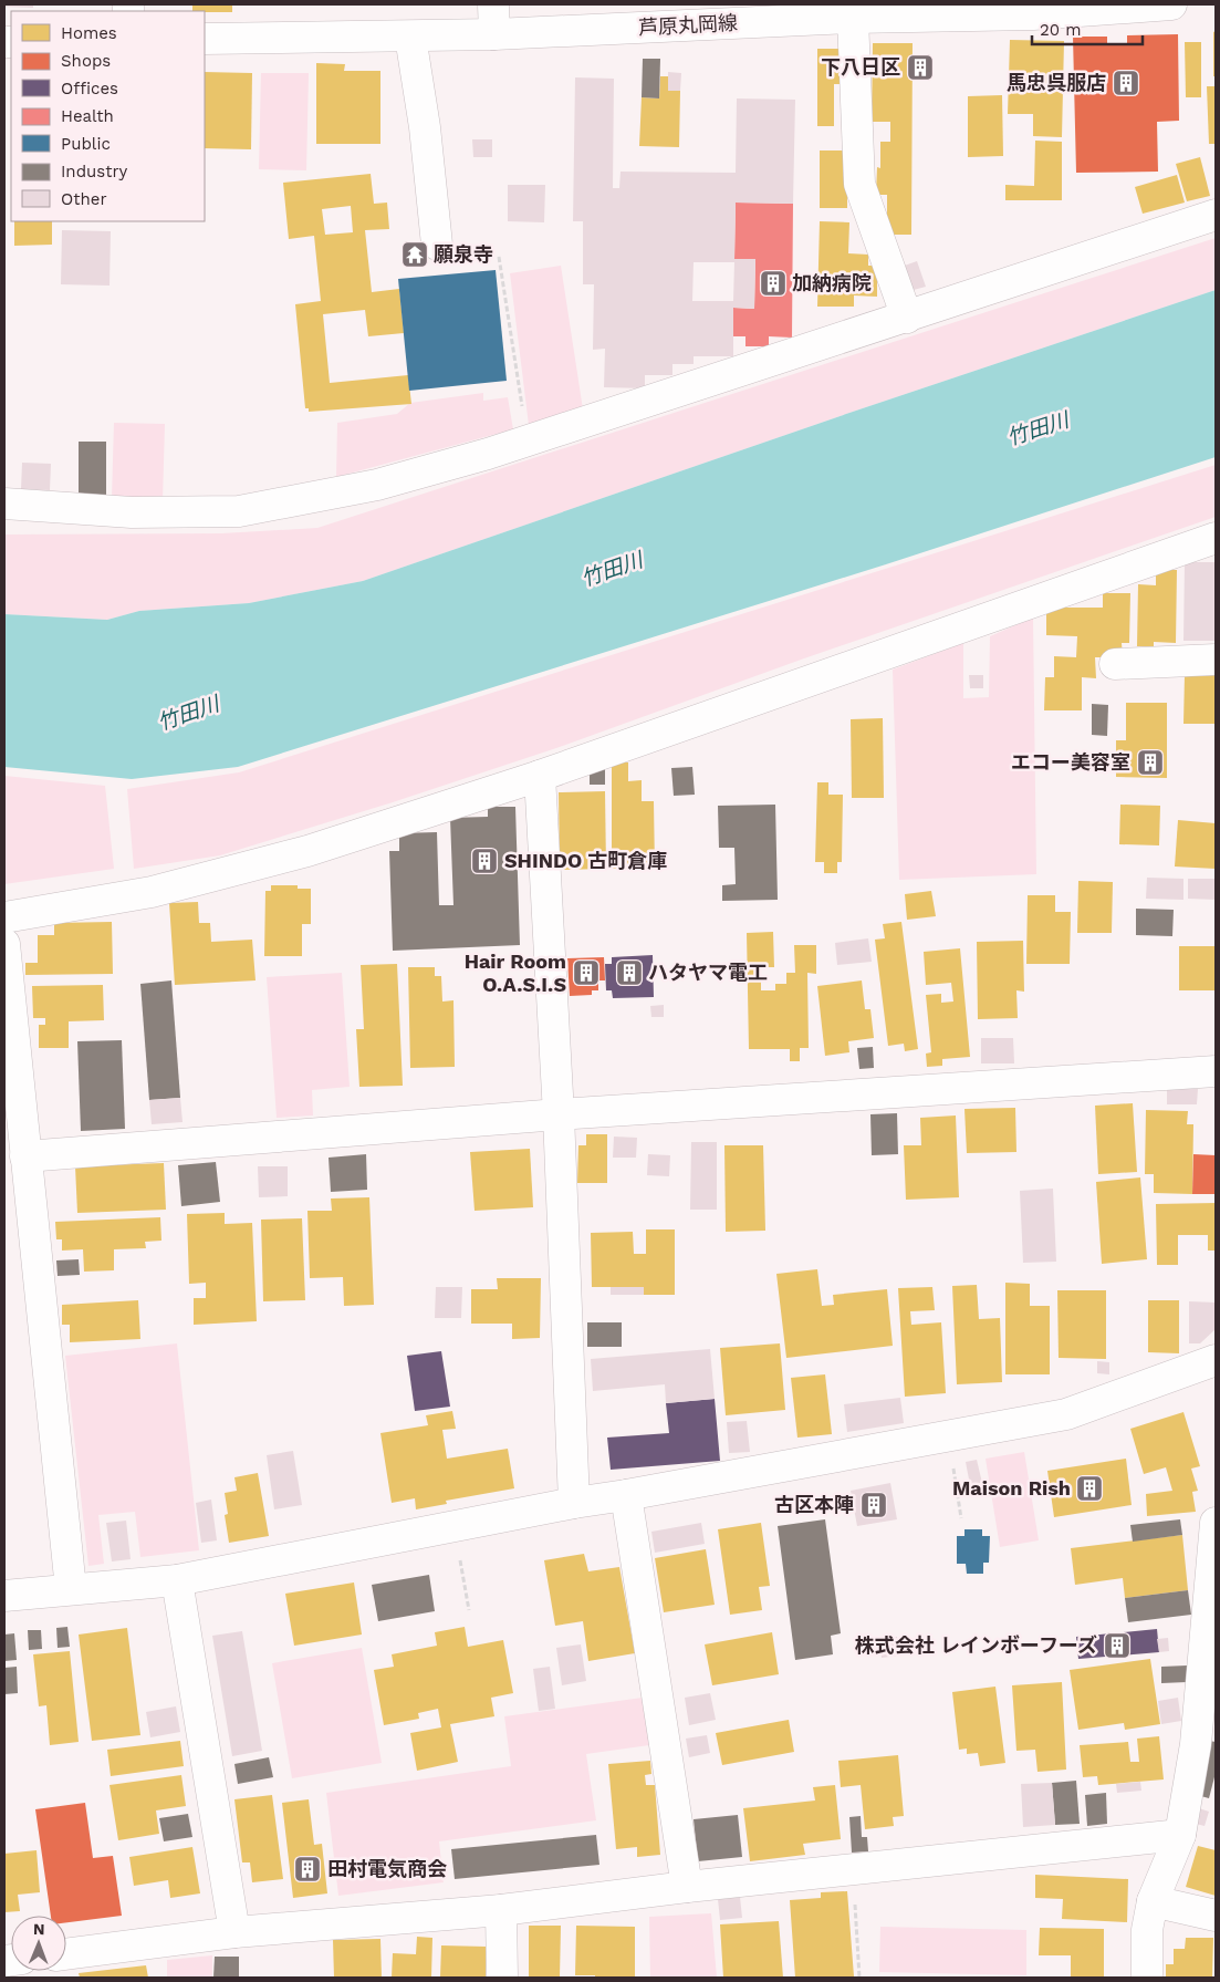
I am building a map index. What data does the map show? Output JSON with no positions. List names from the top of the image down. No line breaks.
{"streets":{"street":["芦原丸岡線"]},"water":["竹田川"],"places":{"building":["下八日区","馬忠呉服店","加納病院","エコー美容室","SHINDO 古町倉庫","Hair Room O.A.S.I.S","ハタヤマ電工","Maison Rish","古区本陣","株式会社 レインボーフーズ","田村電気商会"],"temple":["願泉寺"]},"legend":["Homes","Shops","Offices","Health","Public","Industry","Other"],"scale_bar":"20 m","north":"top"}
